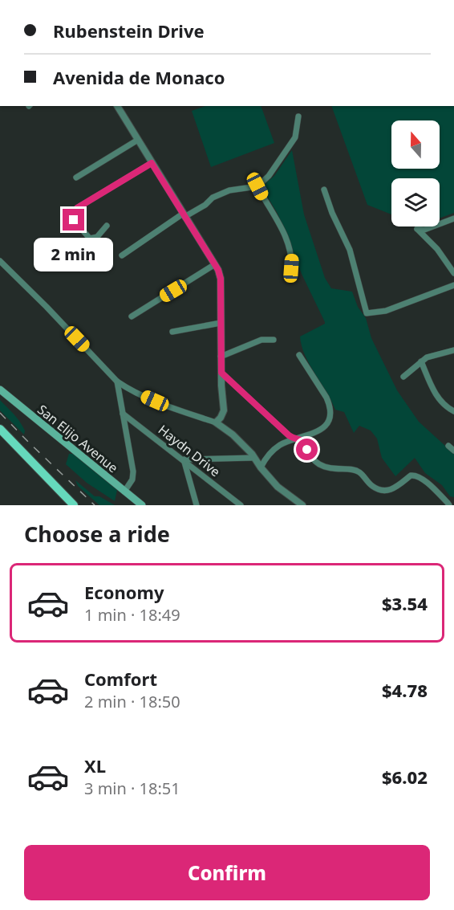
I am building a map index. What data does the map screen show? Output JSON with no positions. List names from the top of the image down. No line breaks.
{"streets":{"main road":["San Elijo Avenue"],"street":["Haydn Drive"]},"north":"top","page":{"banner":["Rubenstein Drive","Avenida de Monaco"],"bubble":"2 min","heading":"Choose a ride","list":[{"name":"Economy","note":"1 min · 18:49","value":"$3.54"},{"name":"Comfort","note":"2 min · 18:50","value":"$4.78"},{"name":"XL","note":"3 min · 18:51","value":"$6.02"}],"buttons":"Confirm"}}
